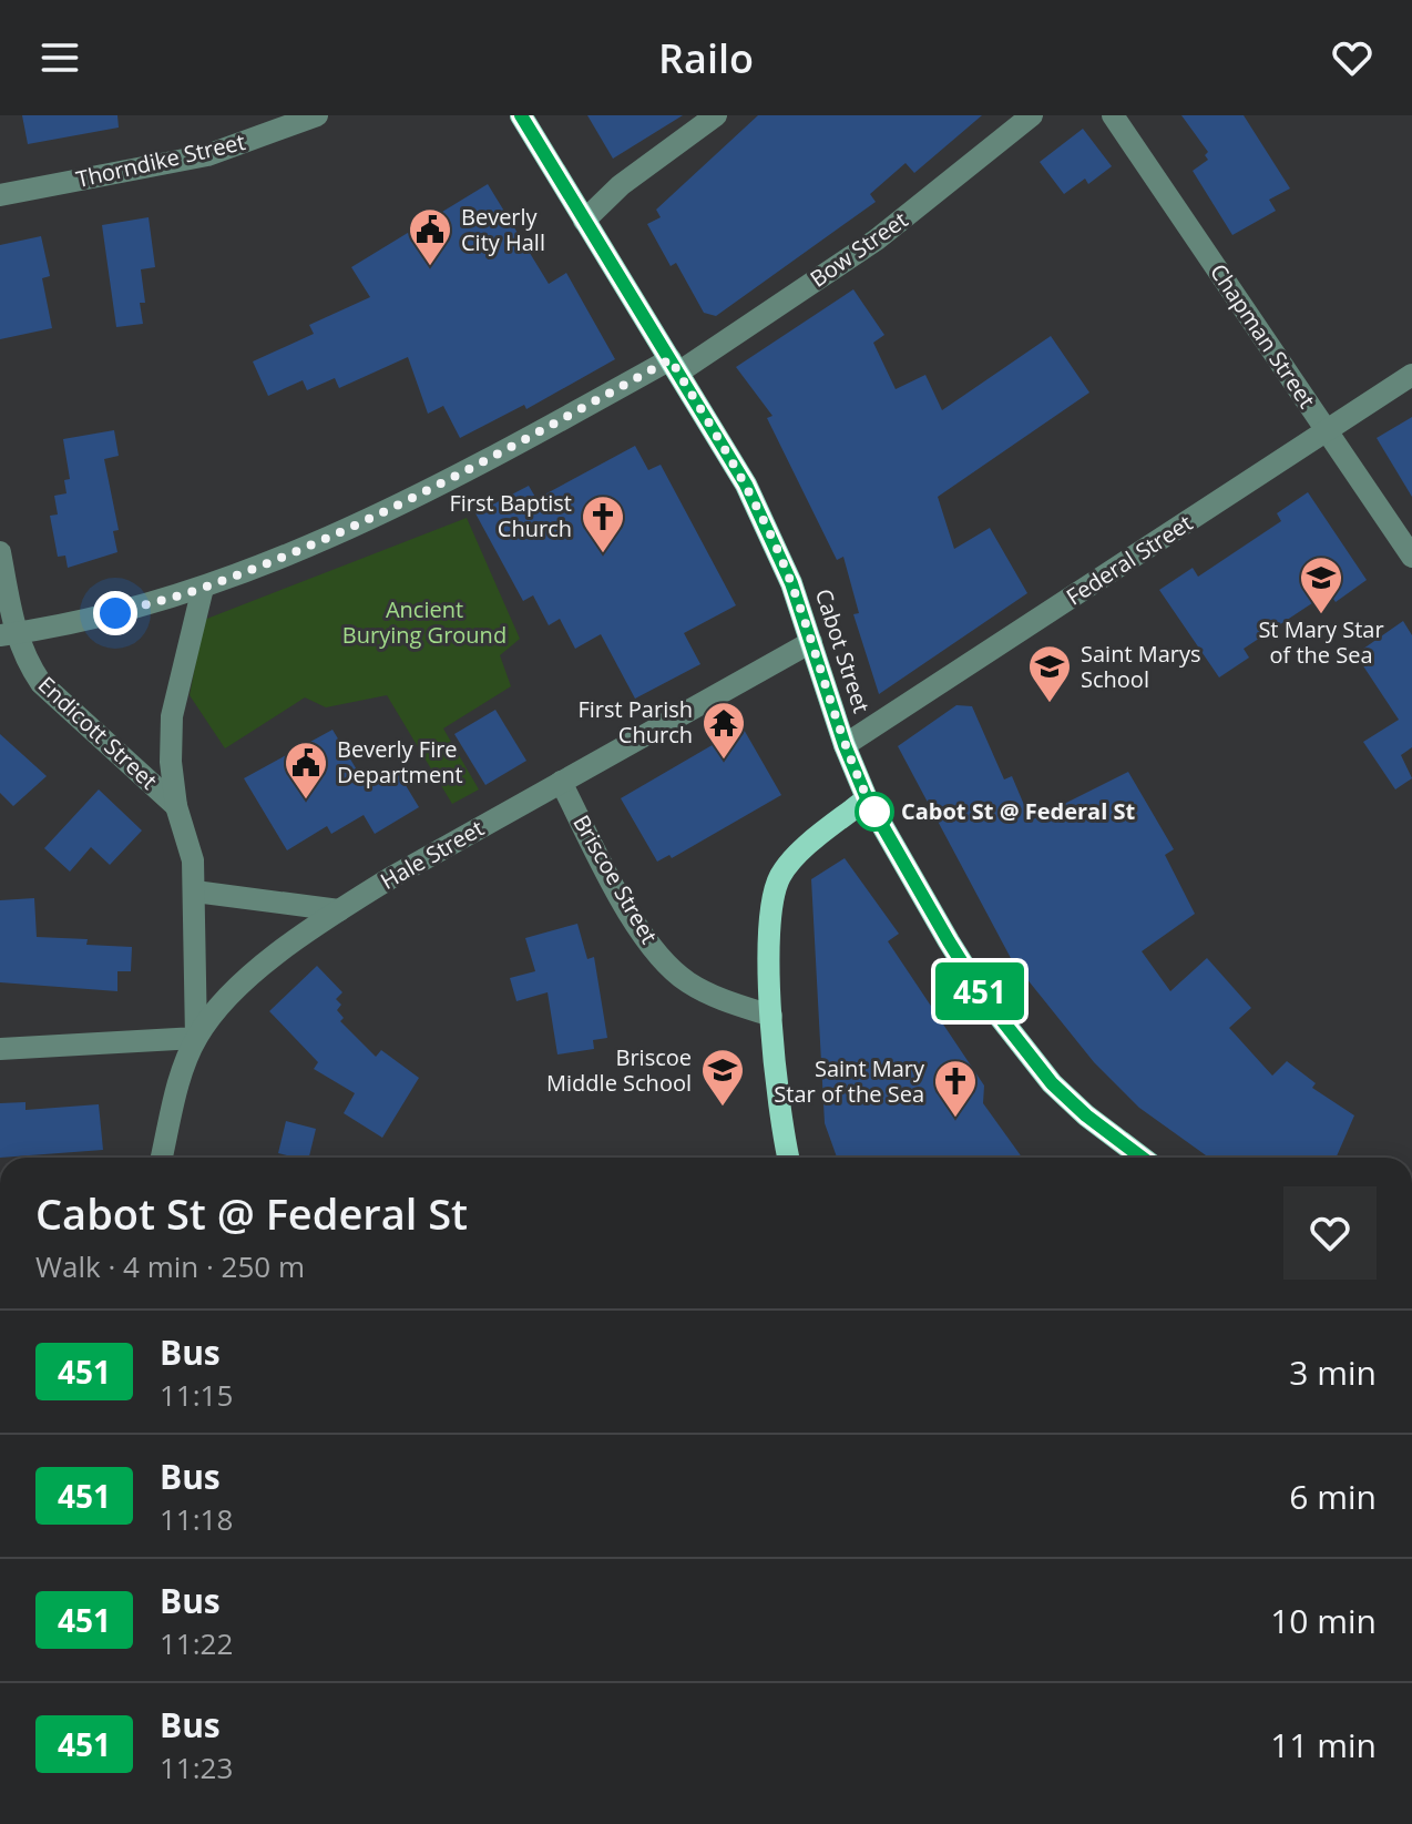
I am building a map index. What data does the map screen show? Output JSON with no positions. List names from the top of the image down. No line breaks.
{"streets":{"main road":["Cabot Street"],"street":["Thorndike Street","Bow Street","Chapman Street","Federal Street","Endicott Street","Hale Street","Briscoe Street"]},"crossings":[["Bow Street","Cabot Street"],["Bow Street","Endicott Street"],["Chapman Street","Federal Street"],["Federal Street","Cabot Street"],["Cabot Street","Hale Street"],["Hale Street","Briscoe Street"]],"parks":["Ancient Burying Ground"],"places":{"public building":["Beverly City Hall","Beverly Fire Department"],"church":["First Baptist Church","Saint Mary Star of the Sea"],"school or university":["St Mary Star of the Sea","Saint Marys School","Briscoe Middle School"],"temple":["First Parish Church"],"other":["Cabot St @ Federal St"]},"lines":["bus line 451"],"page":{"header":"Railo","on_map":"451","heading":["Cabot St @ Federal St","Walk · 4 min · 250 m"],"list":[{"mark":"451","name":"Bus","note":"11:15","value":"3 min"},{"mark":"451","name":"Bus","note":"11:18","value":"6 min"},{"mark":"451","name":"Bus","note":"11:22","value":"10 min"},{"mark":"451","name":"Bus","note":"11:23","value":"11 min"}]}}
